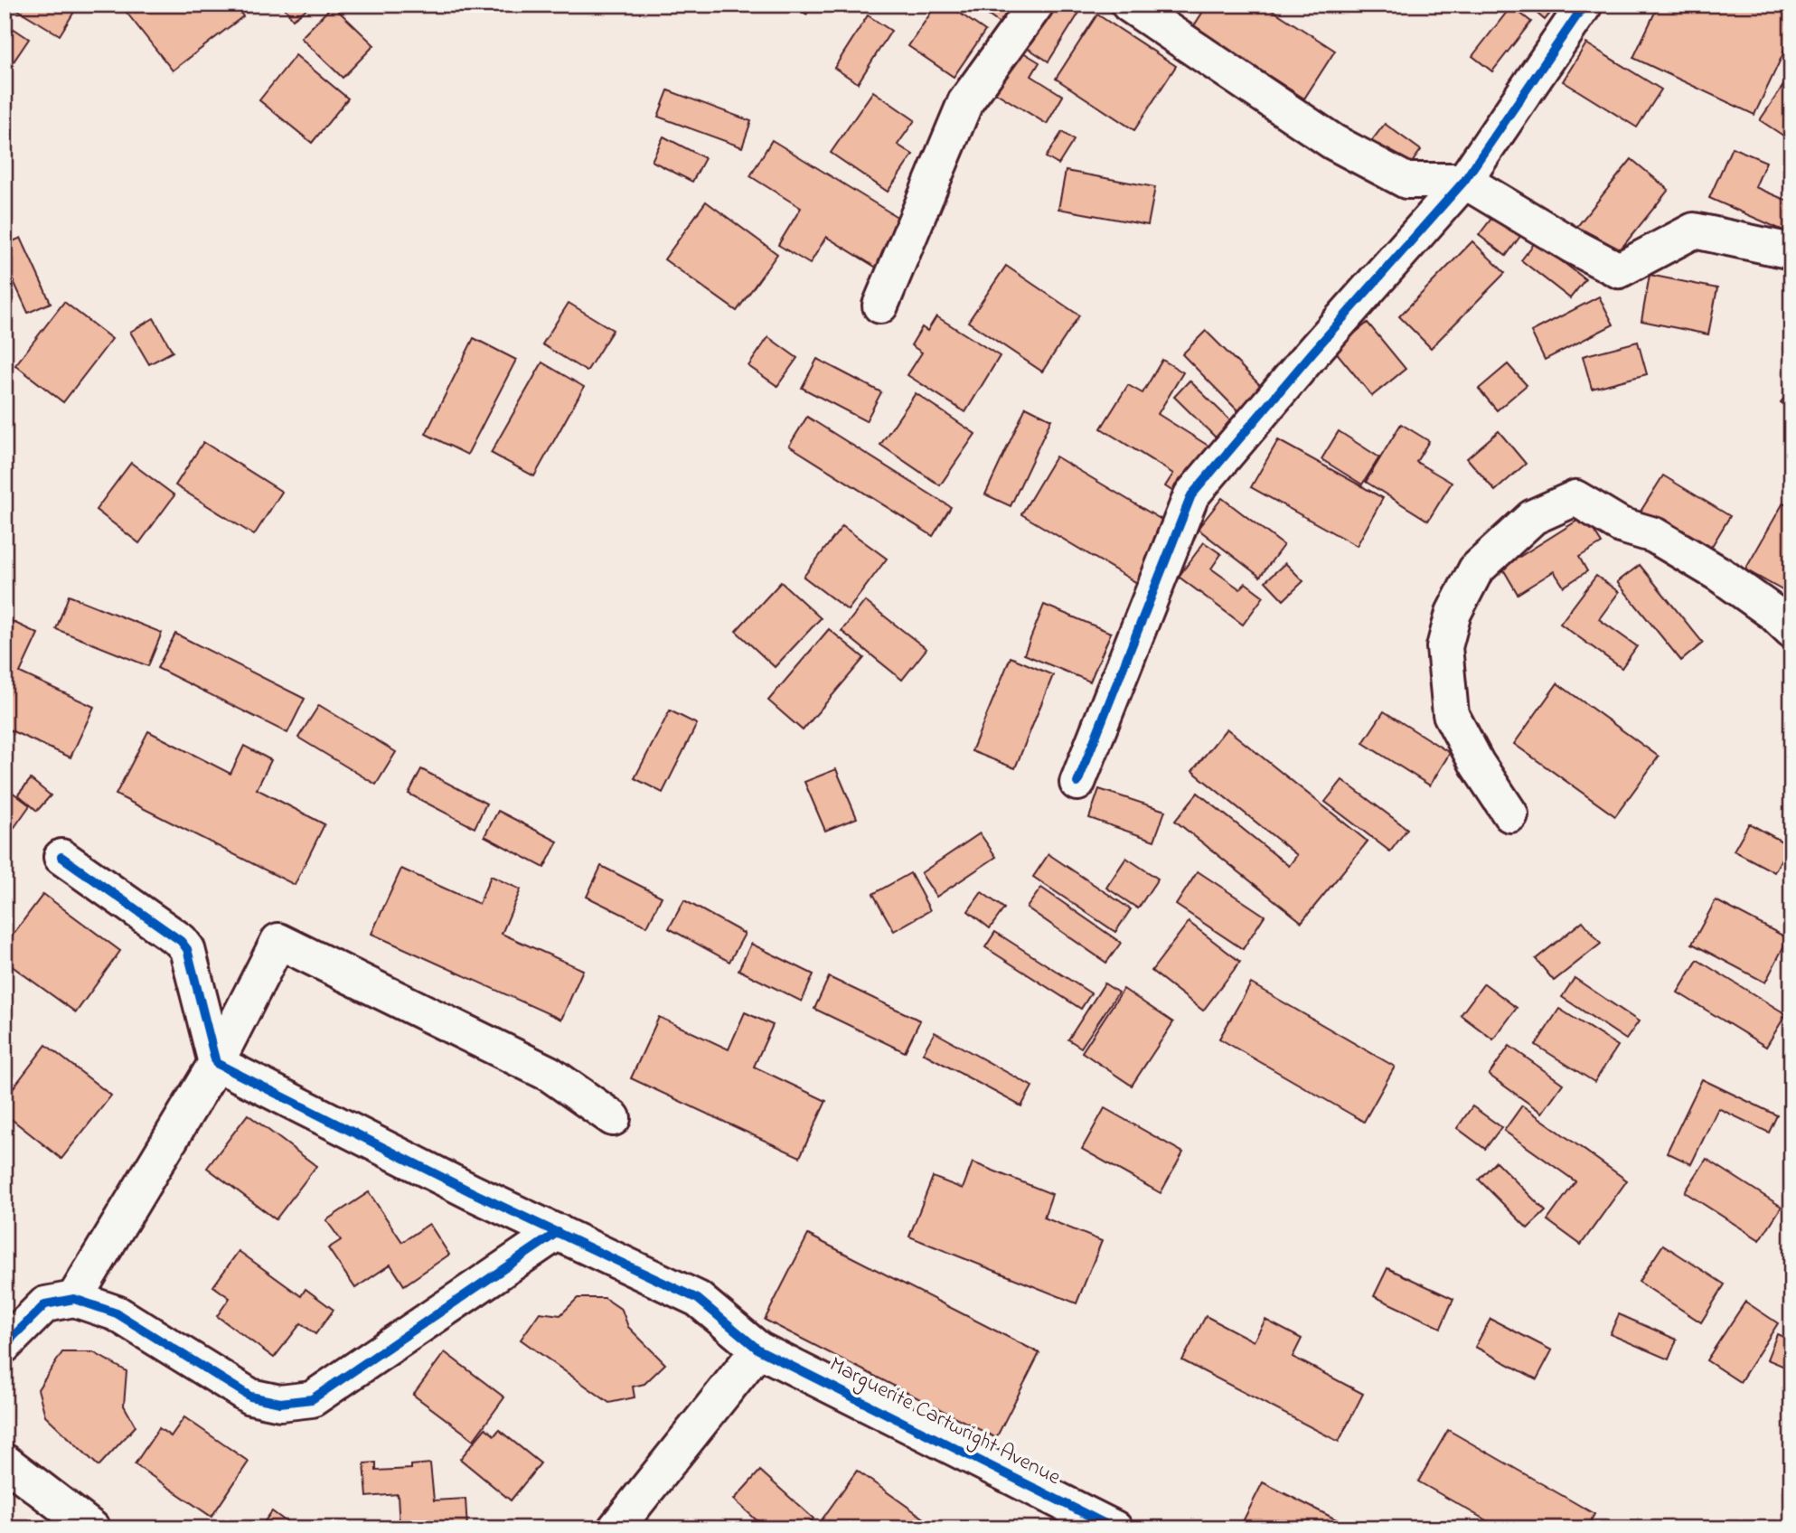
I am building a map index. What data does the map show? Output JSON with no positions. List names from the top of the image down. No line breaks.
{"streets":{"street":["Marguerite Cartwright Avenue"]}}
